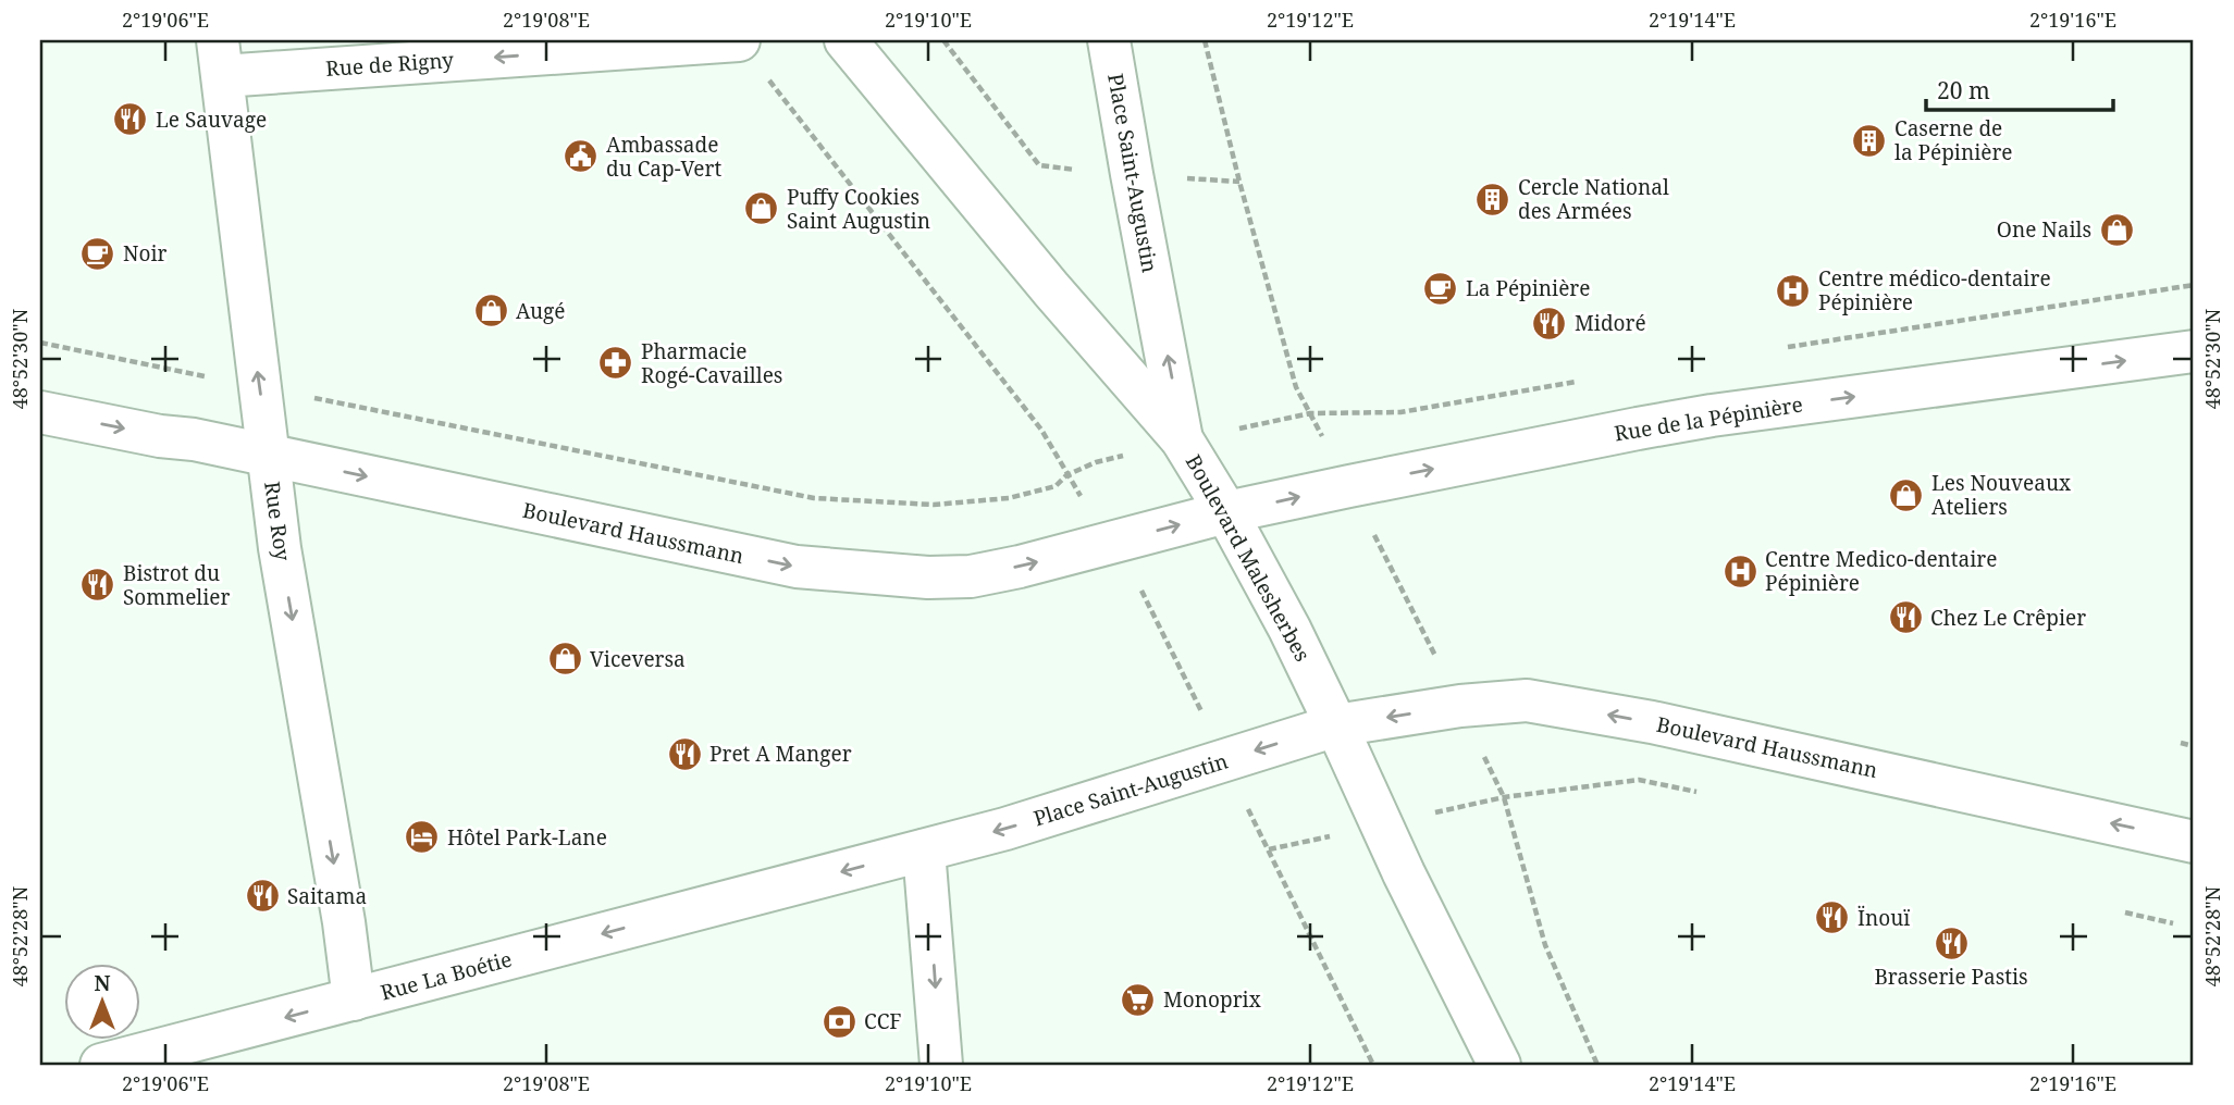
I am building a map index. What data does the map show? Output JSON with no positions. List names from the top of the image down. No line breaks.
{"streets":{"main road":["Rue de Rigny","Place Saint-Augustin","Rue de la Pépinière","Rue Roy","Boulevard Haussmann","Boulevard Malesherbes","Rue La Boétie"]},"crossings":[["Rue de Rigny","Rue Roy"],["Place Saint-Augustin","Boulevard Haussmann"],["Place Saint-Augustin","Boulevard Malesherbes"],["Place Saint-Augustin","Rue La Boétie"],["Rue de la Pépinière","Boulevard Haussmann"],["Rue de la Pépinière","Boulevard Malesherbes"],["Rue Roy","Boulevard Haussmann"],["Rue Roy","Rue La Boétie"],["Boulevard Haussmann","Boulevard Malesherbes"]],"one_way":["Rue de Rigny","Rue de la Pépinière","Rue La Boétie"],"places":{"restaurant":["Le Sauvage","Midoré","Bistrot du Sommelier","Chez Le Crêpier","Pret A Manger","Saitama","Ïnouï","Brasserie Pastis"],"building":["Caserne de la Pépinière","Cercle National des Armées"],"public building":["Ambassade du Cap-Vert"],"shop":["Puffy Cookies Saint Augustin","One Nails","Augé","Les Nouveaux Ateliers","Viceversa"],"cafe":["Noir","La Pépinière"],"hospital":["Centre médico-dentaire Pépinière","Centre Medico-dentaire Pépinière"],"pharmacy":["Pharmacie Rogé-Cavailles"],"hotel":["Hôtel Park-Lane"],"supermarket":["Monoprix"],"bank":["CCF"]},"scale_bar":"20 m","north":"top","coordinates":["2°19'06\"E","2°19'08\"E","2°19'10\"E","2°19'12\"E","2°19'14\"E","2°19'16\"E","48°52'30\"N","48°52'28\"N"]}
